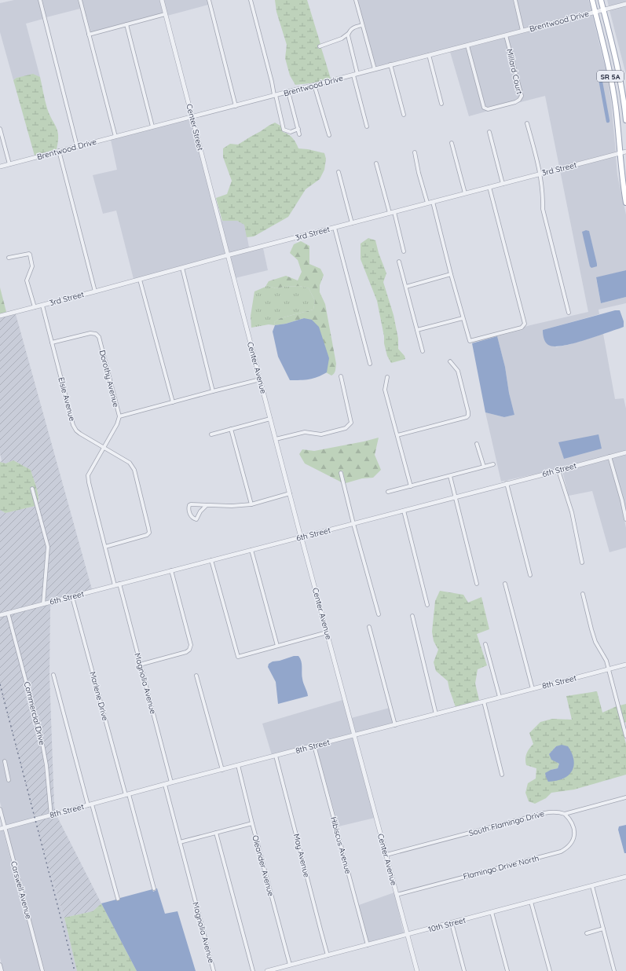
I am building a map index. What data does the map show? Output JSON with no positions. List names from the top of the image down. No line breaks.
{"streets":{"main road":["SR 5A"],"street":["Brentwood Drive","Millard Court","Center Street","3rd Street","Center Avenue","Dorothy Avenue","Elsie Avenue","6th Street","8th Street","Magnolia Avenue","Marlene Drive","Commercial Drive","South Flamingo Drive","Hibiscus Avenue","May Avenue","Oleander Avenue","Flamingo Drive North","Carswell Avenue","10th Street"]},"crossings":[["Brentwood Drive","Millard Court"],["Brentwood Drive","SR 5A"],["Brentwood Drive","Center Street"],["SR 5A","3rd Street"],["Center Street","3rd Street"],["Center Street","Center Avenue"],["3rd Street","Center Avenue"],["3rd Street","Elsie Avenue"],["Center Avenue","6th Street"],["Center Avenue","8th Street"],["Center Avenue","South Flamingo Drive"],["Center Avenue","Flamingo Drive North"],["Center Avenue","10th Street"],["Dorothy Avenue","Elsie Avenue"],["6th Street","Magnolia Avenue"],["6th Street","Marlene Drive"],["6th Street","Commercial Drive"],["8th Street","Magnolia Avenue"],["8th Street","Marlene Drive"],["8th Street","Commercial Drive"],["8th Street","Hibiscus Avenue"],["8th Street","May Avenue"],["8th Street","Oleander Avenue"],["8th Street","Carswell Avenue"],["South Flamingo Drive","Flamingo Drive North"],["Hibiscus Avenue","10th Street"],["May Avenue","10th Street"],["Oleander Avenue","10th Street"]]}
